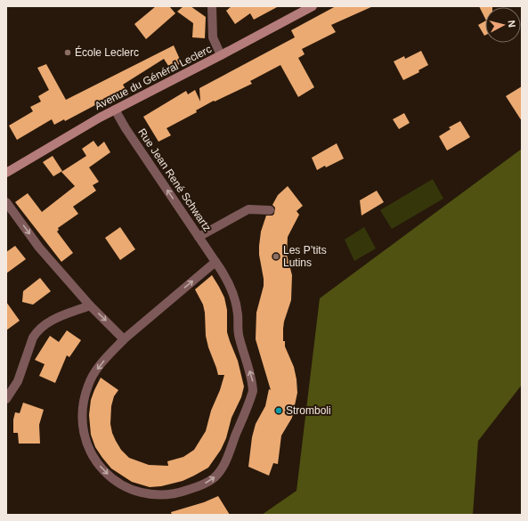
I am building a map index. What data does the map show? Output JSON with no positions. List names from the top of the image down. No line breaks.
{"streets":{"main road":["Avenue du Général Leclerc"],"street":["Rue Jean René Schwartz"]},"crossings":[["Avenue du Général Leclerc","Rue Jean René Schwartz"]],"places":["École Leclerc","Les P’tits Lutins","Stromboli"],"north":"right"}
